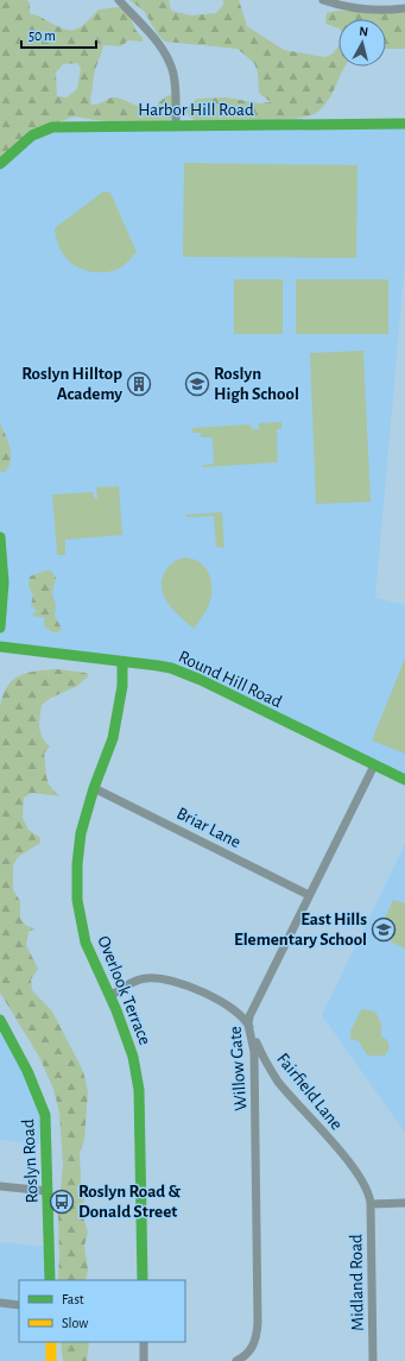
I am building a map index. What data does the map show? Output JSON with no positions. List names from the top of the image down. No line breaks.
{"streets":{"street":["Harbor Hill Road","Round Hill Road","Briar Lane","Overlook Terrace","Willow Gate","Fairfield Lane","Roslyn Road","Midland Road"]},"crossings":[["Round Hill Road","Overlook Terrace"],["Round Hill Road","Willow Gate"],["Briar Lane","Overlook Terrace"],["Briar Lane","Willow Gate"],["Overlook Terrace","Fairfield Lane"],["Willow Gate","Fairfield Lane"],["Fairfield Lane","Midland Road"]],"places":{"building":["Roslyn Hilltop Academy"],"school or university":["Roslyn High School","East Hills Elementary School"],"bus stop":["Roslyn Road & Donald Street"]},"legend":["Fast","Slow"],"scale_bar":"50 m","north":"top"}
